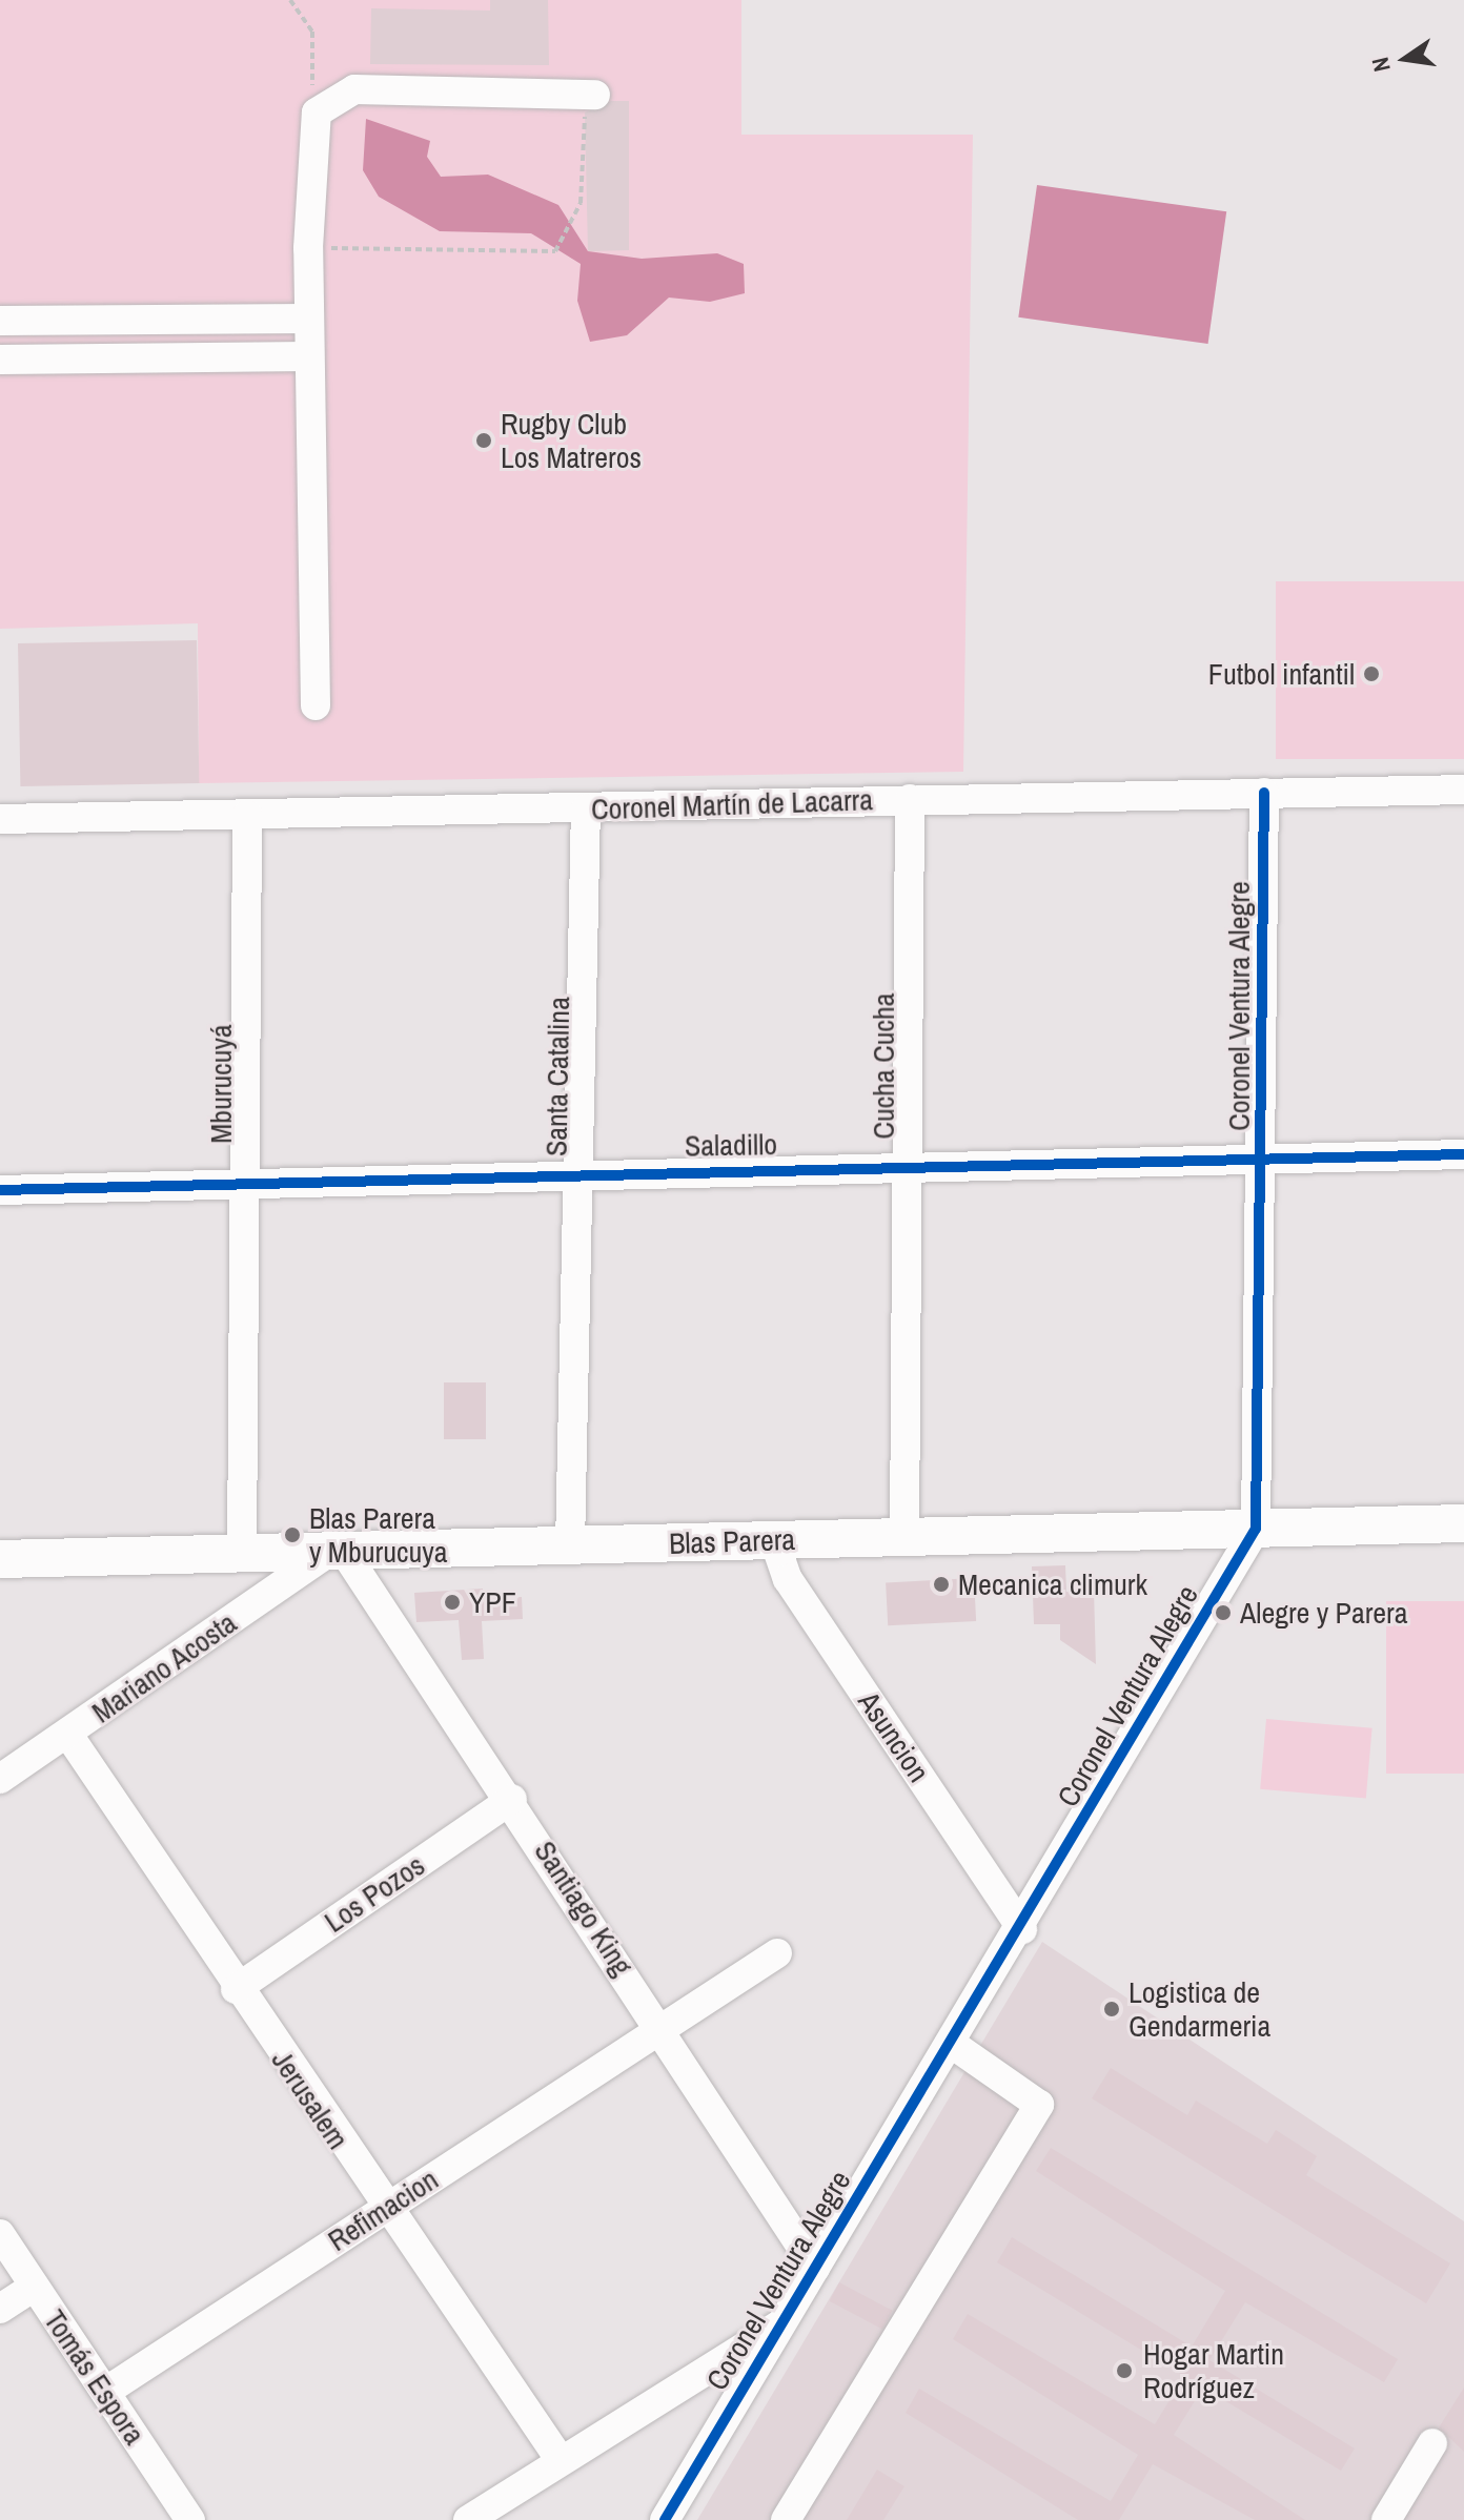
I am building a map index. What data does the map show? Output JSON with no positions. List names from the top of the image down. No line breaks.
{"streets":{"main road":["Blas Parera"],"street":["Coronel Martín de Lacarra","Coronel Ventura Alegre","Cucha Cucha","Santa Catalina","Mburucuyá","Saladillo","Mariano Acosta","Asuncion","Los Pozos","Santiago King","Jerusalem","Refimacion","Tomás Espora"]},"crossings":[["Coronel Martín de Lacarra","Coronel Ventura Alegre"],["Coronel Martín de Lacarra","Cucha Cucha"],["Coronel Martín de Lacarra","Santa Catalina"],["Coronel Martín de Lacarra","Mburucuyá"],["Coronel Ventura Alegre","Saladillo"],["Coronel Ventura Alegre","Blas Parera"],["Coronel Ventura Alegre","Asuncion"],["Coronel Ventura Alegre","Santiago King"],["Cucha Cucha","Saladillo"],["Cucha Cucha","Blas Parera"],["Santa Catalina","Saladillo"],["Santa Catalina","Blas Parera"],["Mburucuyá","Saladillo"],["Mburucuyá","Blas Parera"],["Blas Parera","Mariano Acosta"],["Blas Parera","Asuncion"],["Blas Parera","Santiago King"],["Mariano Acosta","Santiago King"],["Mariano Acosta","Jerusalem"],["Los Pozos","Santiago King"],["Los Pozos","Jerusalem"],["Santiago King","Refimacion"],["Jerusalem","Refimacion"],["Refimacion","Tomás Espora"]],"places":["Rugby Club Los Matreros","Futbol infantil","Blas Parera y Mburucuya","Mecanica climurk","YPF","Alegre y Parera","Logistica de Gendarmeria","Hogar Martin Rodríguez"],"north":"left"}
